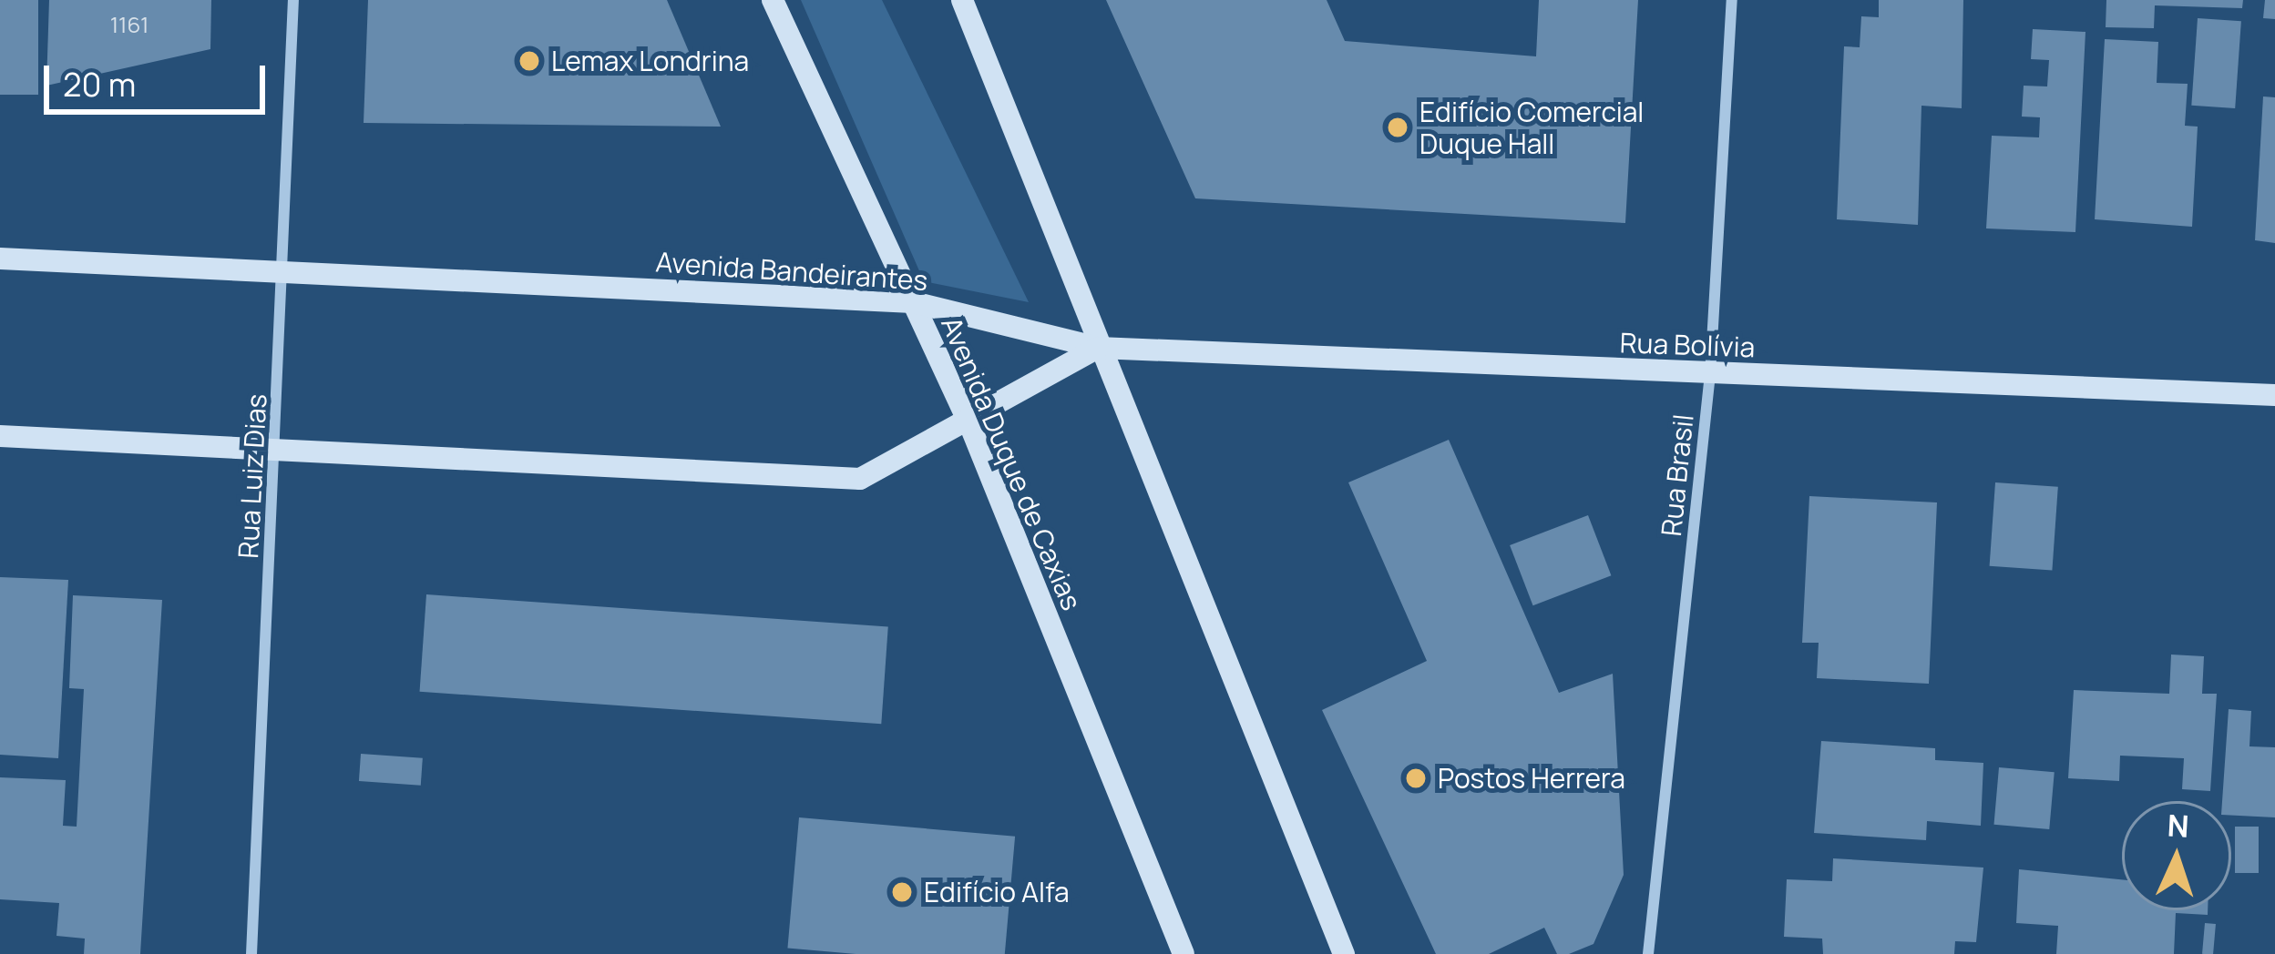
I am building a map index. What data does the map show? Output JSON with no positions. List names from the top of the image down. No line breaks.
{"streets":{"main road":["Avenida Bandeirantes","Rua Bolívia","Avenida Duque de Caxias"],"street":["Rua Brasil","Rua Luiz Dias"]},"crossings":[["Avenida Bandeirantes","Rua Bolívia"],["Avenida Bandeirantes","Avenida Duque de Caxias"],["Avenida Bandeirantes","Rua Luiz Dias"],["Rua Bolívia","Rua Brasil"]],"places":["Lemax Londrina","Edifício Comercial Duque Hall","Postos Herrera","Edifício Alfa"],"house_numbers":["1161"],"scale_bar":"20 m","north":"top"}
